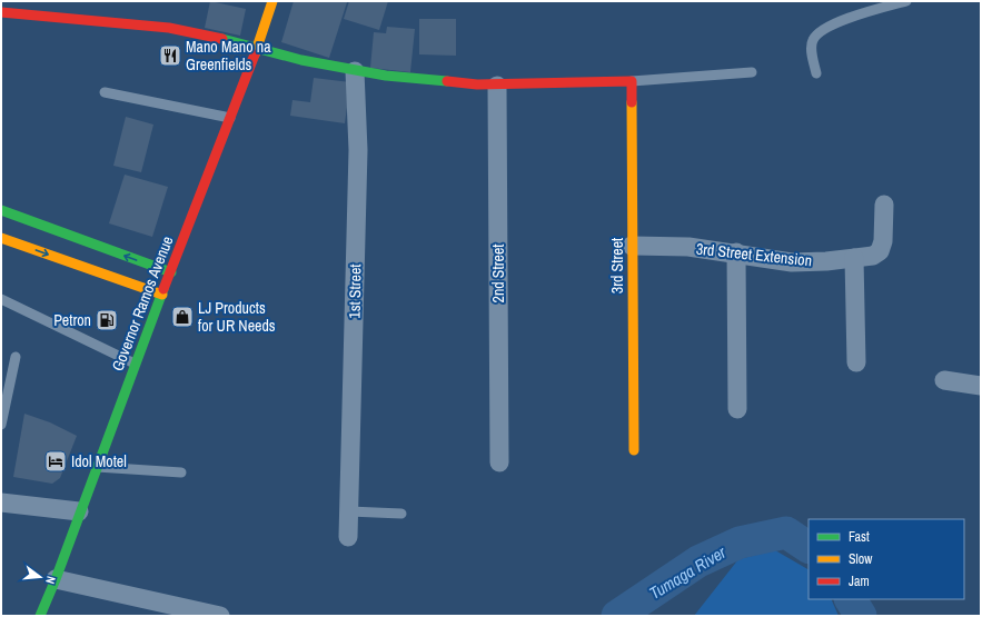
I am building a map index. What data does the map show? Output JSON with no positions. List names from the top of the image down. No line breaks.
{"streets":{"main road":["3rd Street","Governor Ramos Avenue"],"street":["3rd Street Extension","2nd Street","1st Street"]},"crossings":[["3rd Street Extension","3rd Street"]],"water":["Tumaga River"],"places":{"restaurant":["Mano Mano na Greenfields"],"shop":["LJ Products for UR Needs"],"fuel station":["Petron"],"hotel":["Idol Motel"]},"legend":["Fast","Slow","Jam"],"north":"right"}
